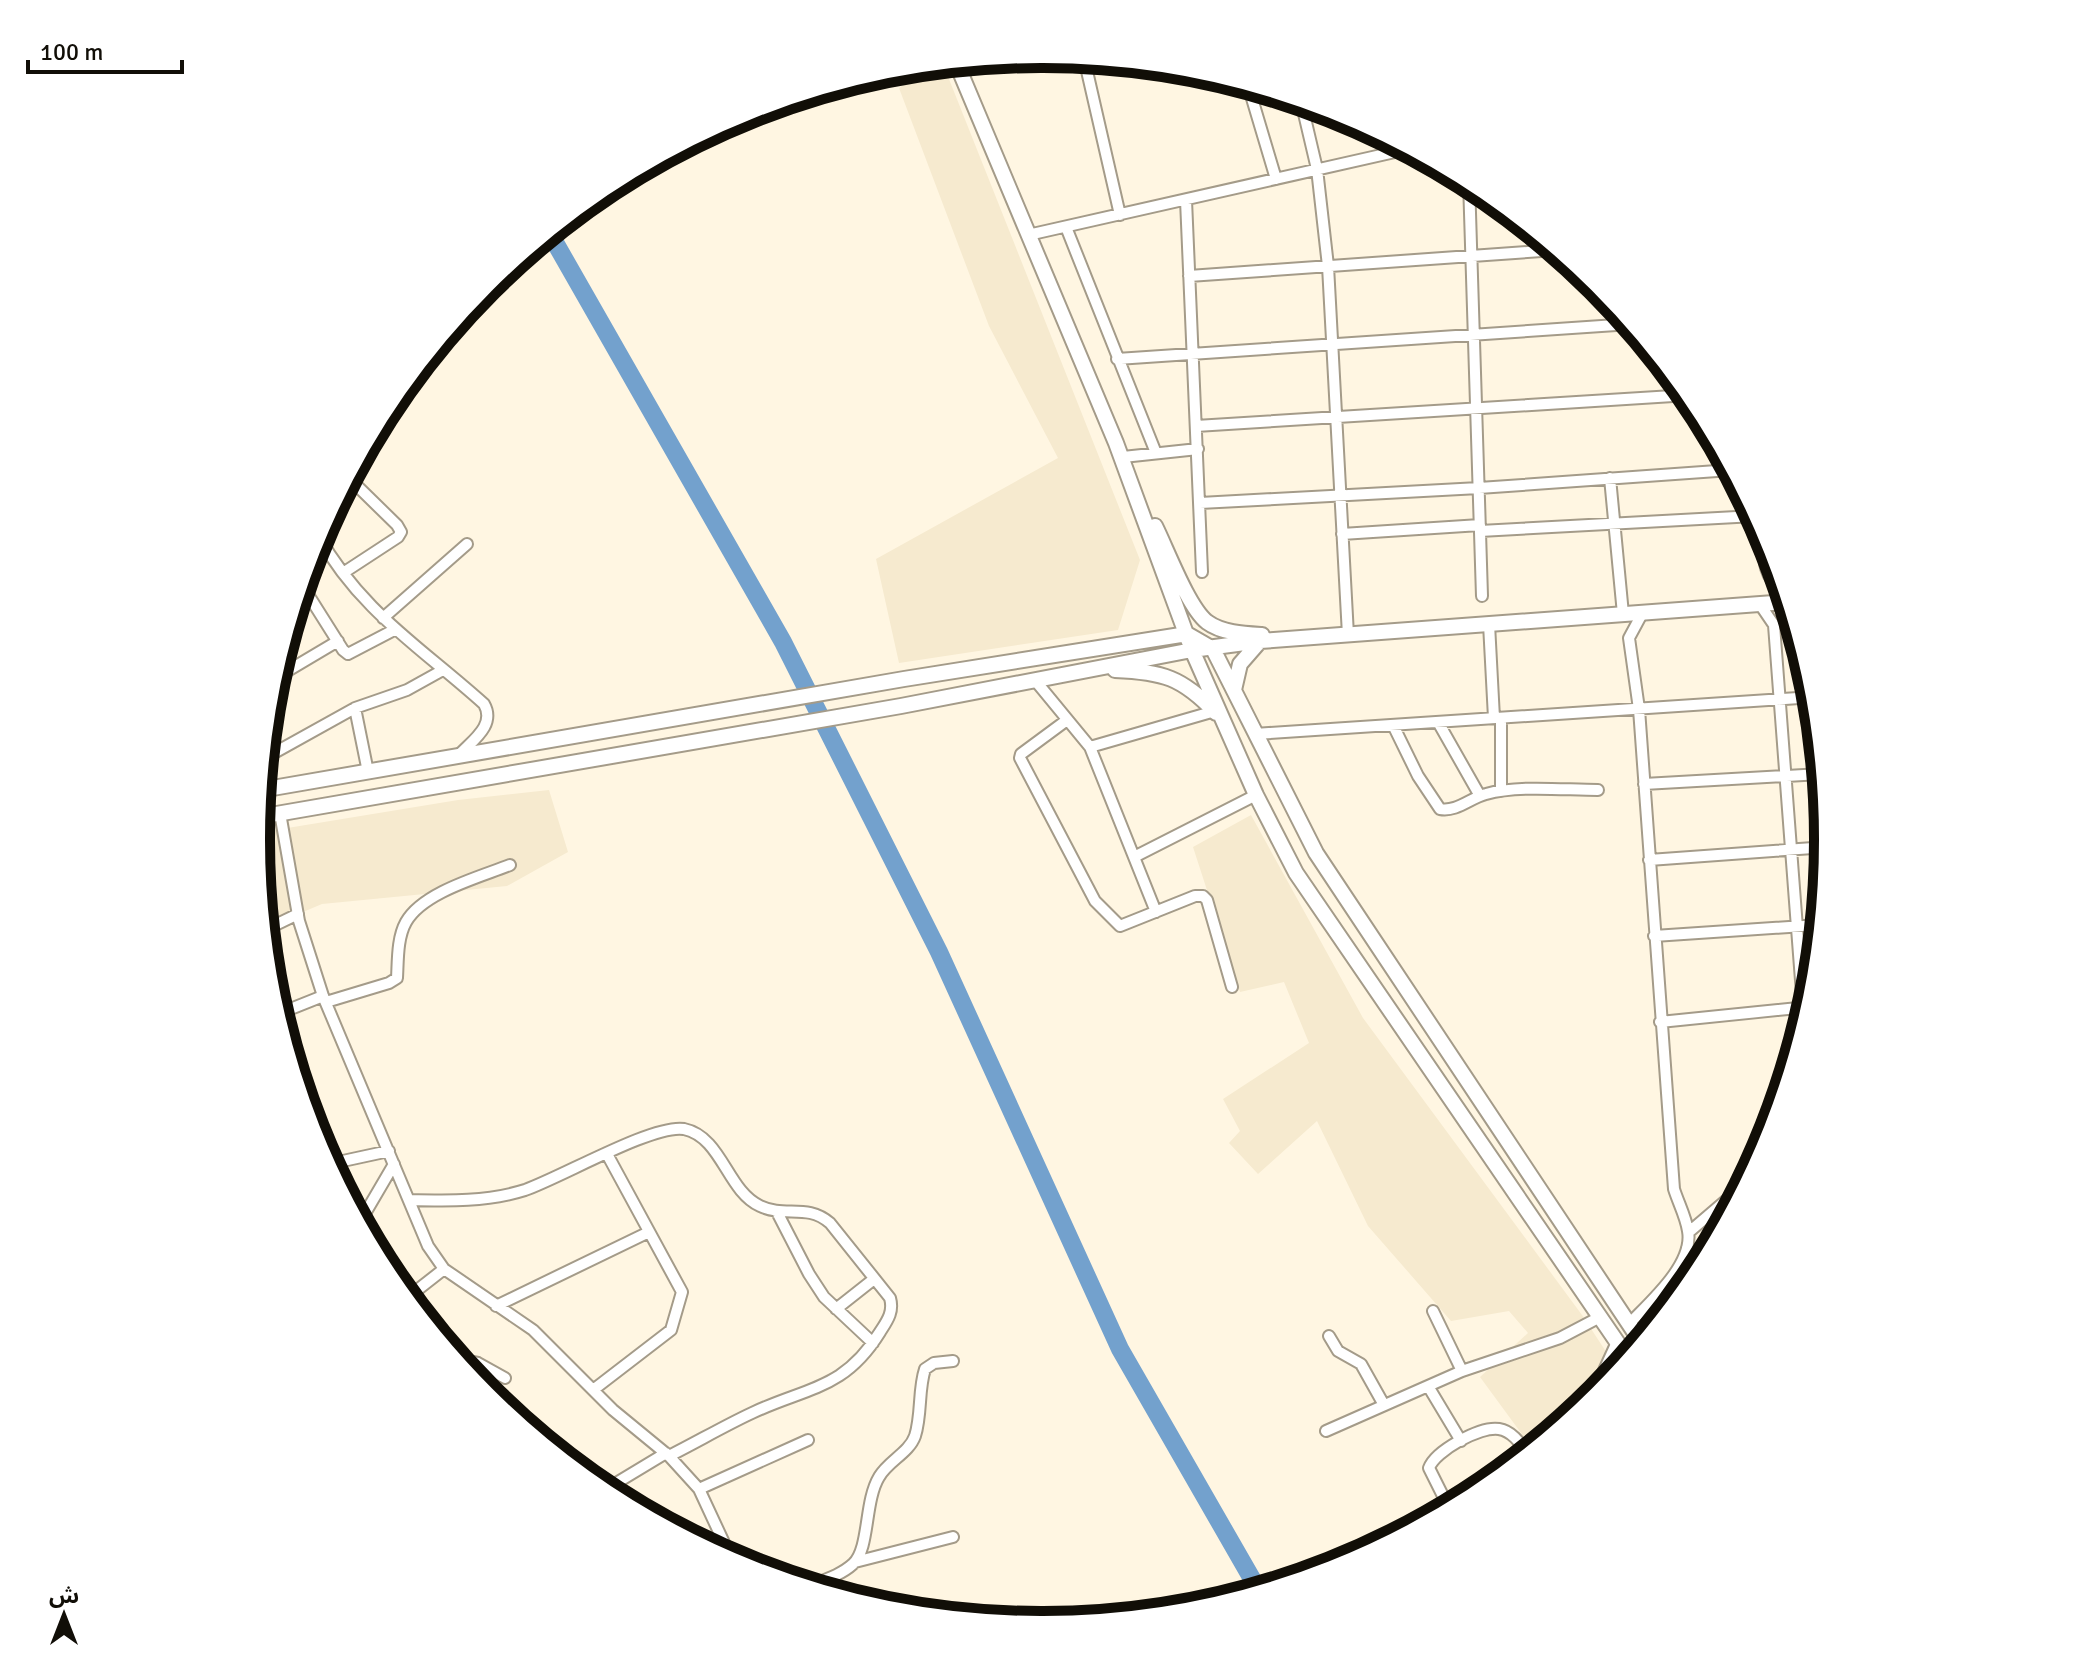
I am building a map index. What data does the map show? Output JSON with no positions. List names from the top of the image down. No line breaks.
{"scale_bar":"100 m","north":"top"}
